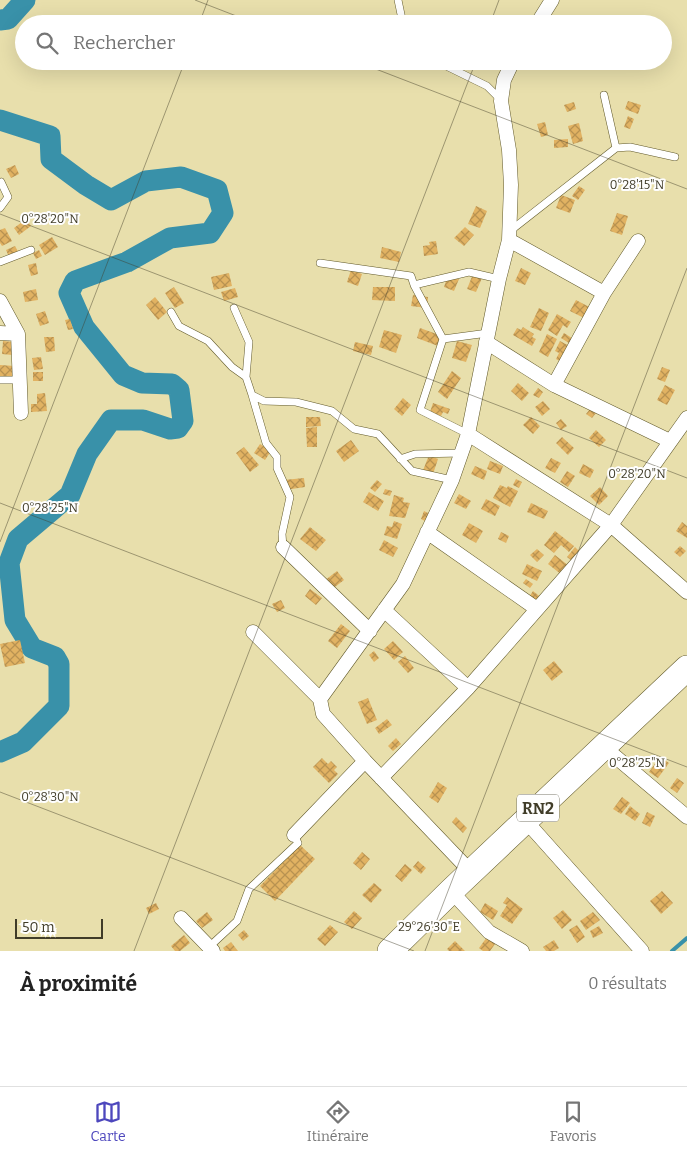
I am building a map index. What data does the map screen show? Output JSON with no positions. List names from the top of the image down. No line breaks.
{"streets":{"highway":["RN2"]},"scale_bar":"50 m","page":{"search":"Rechercher","scale":"50 m","heading":["À proximité","0 résultats"],"nav":["Carte","Itinéraire","Favoris"]},"coordinates":["0°28'15\"N","0°28'20\"N","0°28'25\"N","0°28'30\"N","29°26'30\"E"]}
